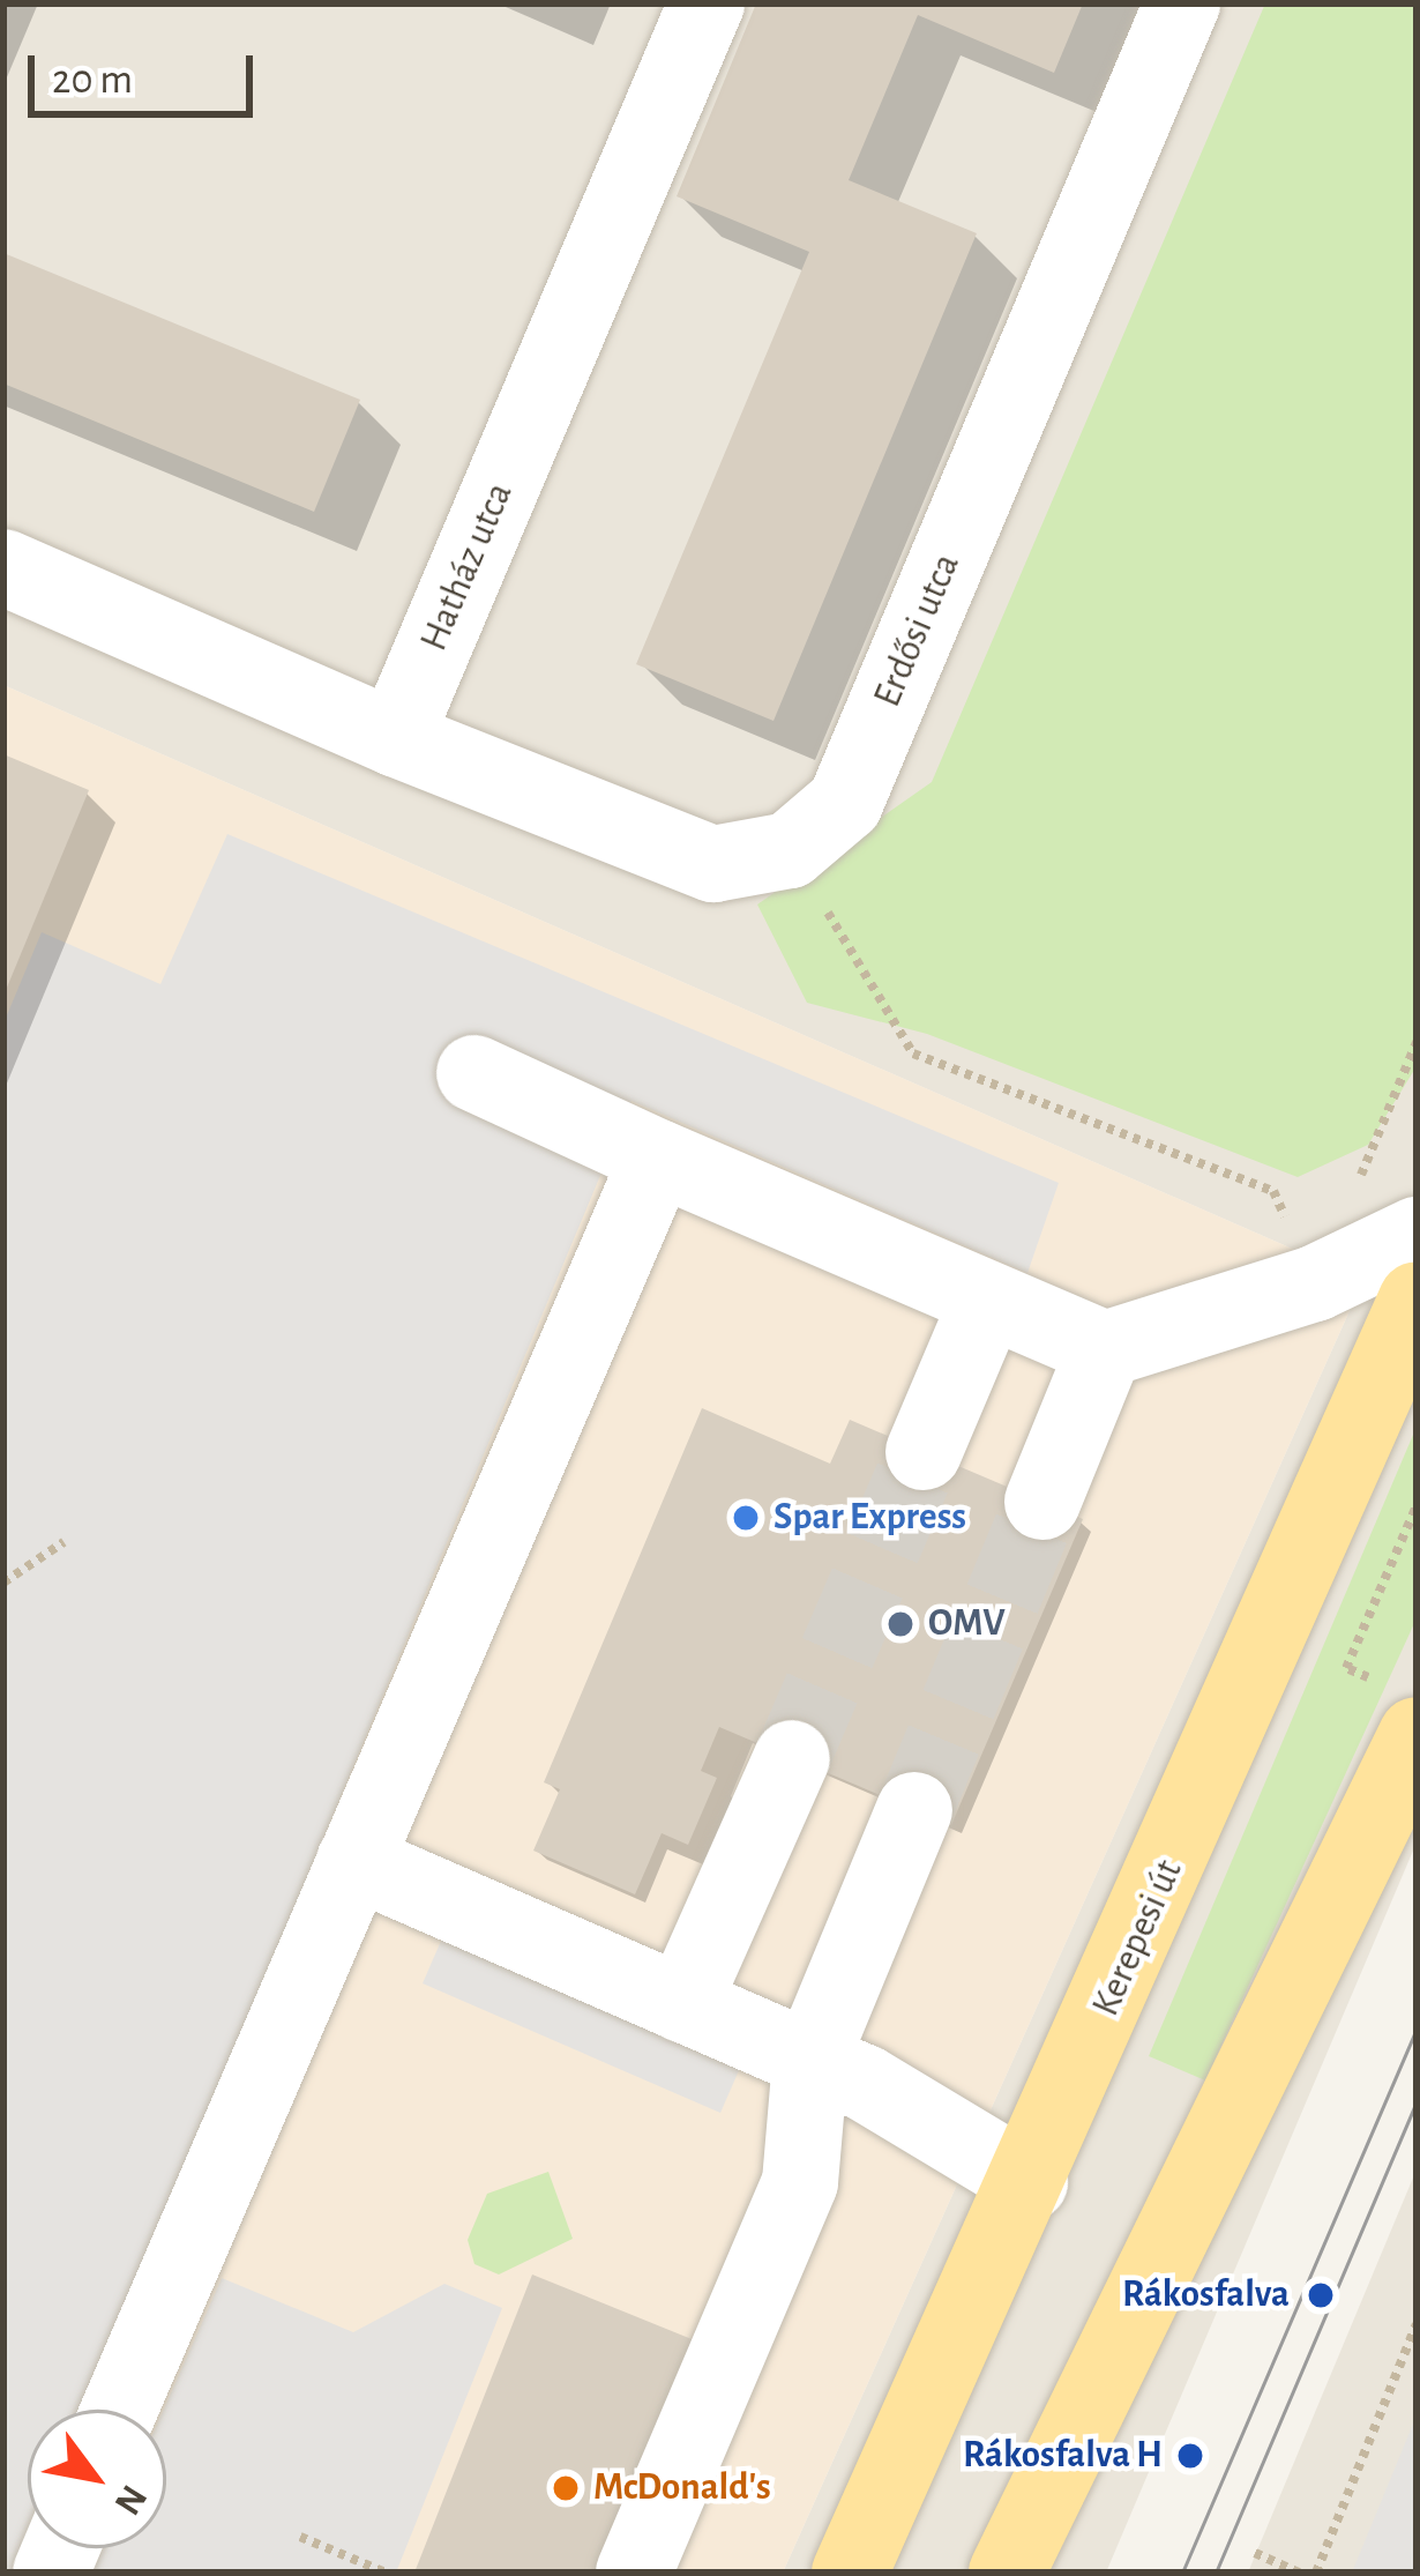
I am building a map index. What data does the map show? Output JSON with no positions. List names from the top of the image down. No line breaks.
{"streets":{"main road":["Kerepesi út"],"street":["Hatház utca","Erdősi utca"]},"places":["Spar Express","OMV","Rákosfalva","Rákosfalva H","McDonald's"],"scale_bar":"20 m","north":"bottom right"}
